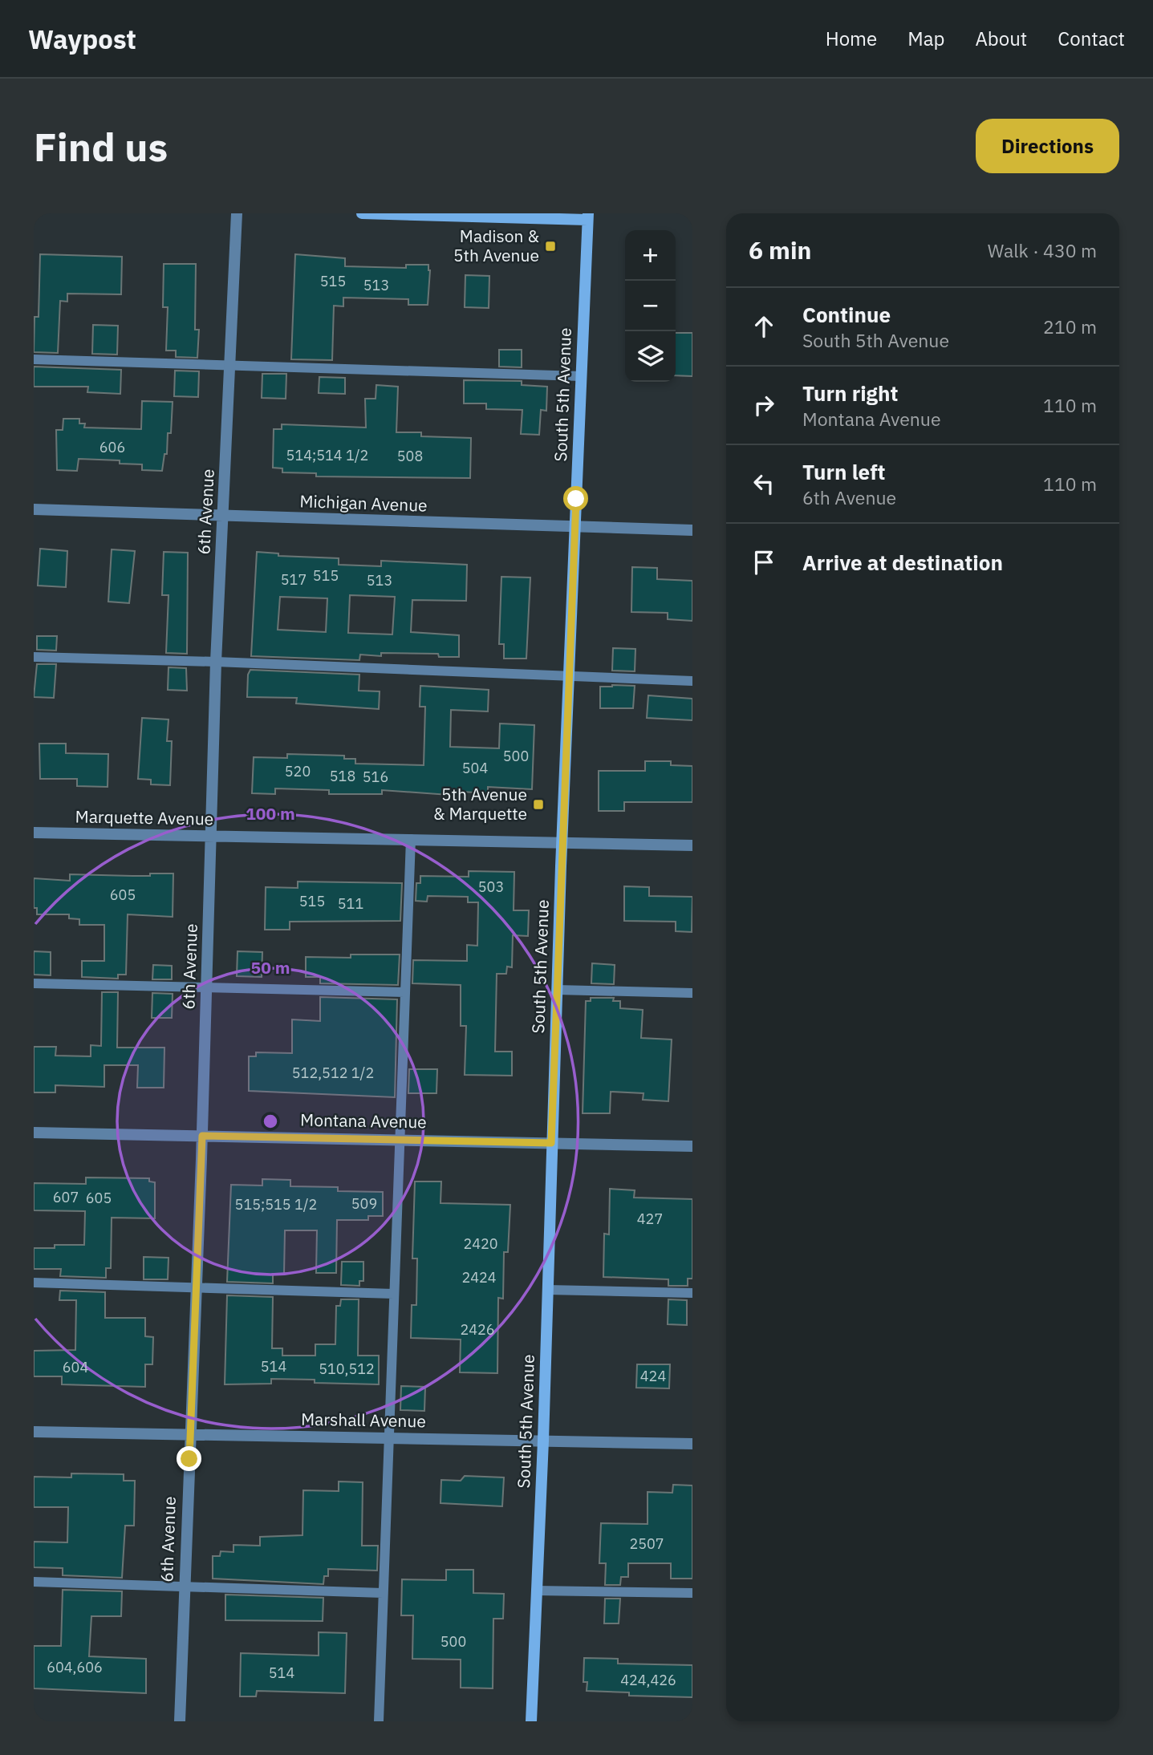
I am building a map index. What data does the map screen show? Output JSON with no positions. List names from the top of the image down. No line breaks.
{"streets":{"street":["South 5th Avenue","Michigan Avenue","6th Avenue","Marquette Avenue","Montana Avenue","Marshall Avenue"]},"crossings":[["South 5th Avenue","Michigan Avenue"],["South 5th Avenue","Marquette Avenue"],["South 5th Avenue","Montana Avenue"],["South 5th Avenue","Marshall Avenue"],["Michigan Avenue","6th Avenue"],["6th Avenue","Marquette Avenue"],["6th Avenue","Montana Avenue"],["6th Avenue","Marshall Avenue"]],"places":{"transit":["Madison & 5th Avenue","5th Avenue & Marquette"]},"house_numbers":["515","513","606","514;514 1/2","508","515","517","513","500","504","520","518","516","503","605","515","511","512,512 1/2","607","605","509","515;515 1/2","427","2420","2424","2426","514","604","510,512","424","2507","500","604,606","514","424,426"],"page":{"header":"Waypost","nav":["Home","Map","About","Contact"],"buttons":"Directions","title":"Find us","heading":["6 min","Walk · 430 m"],"map_buttons":["+","−"],"list":[["Continue","South 5th Avenue","210 m"],["Turn right","Montana Avenue","110 m"],["Turn left","6th Avenue","110 m"],"Arrive at destination"]},"rings":["100 m","50 m"]}
